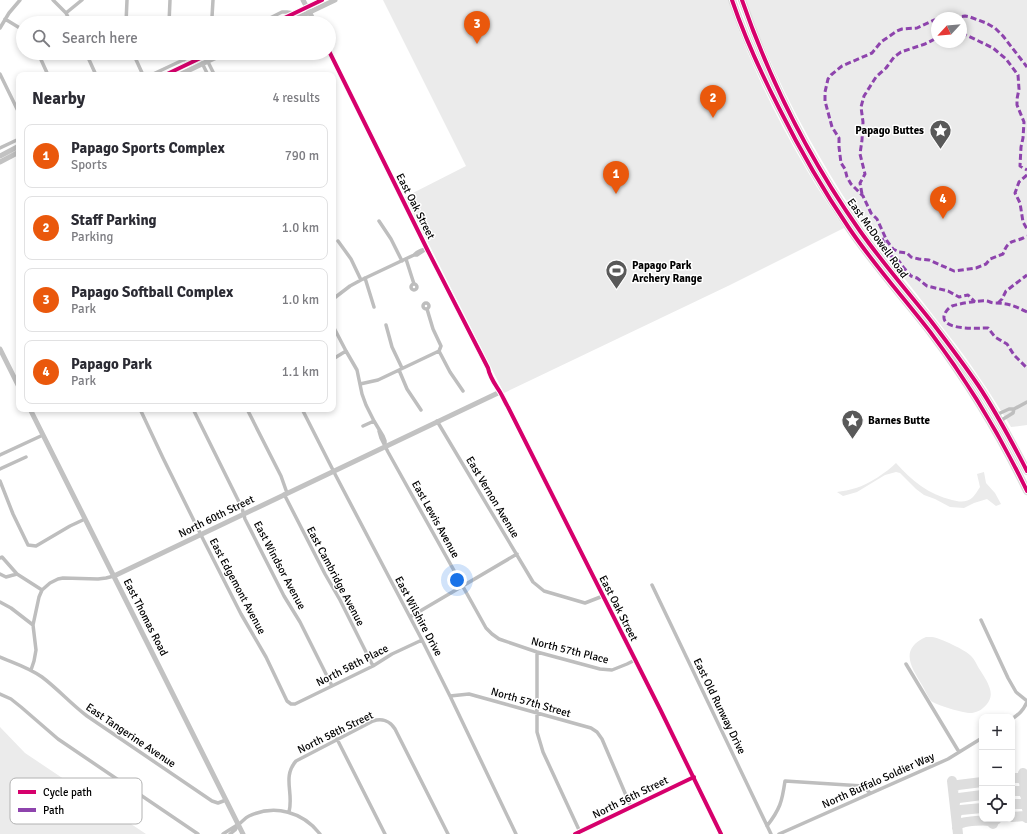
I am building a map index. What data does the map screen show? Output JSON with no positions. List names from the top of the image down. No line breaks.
{"streets":{"main road":["East McDowell Road"],"street":["East Oak Street","East Vernon Avenue","North 60th Street","East Lewis Avenue","East Windsor Avenue","East Cambridge Avenue","East Edgemont Avenue","East Wilshire Drive","East Thomas Road","North 57th Place","North 58th Place","North 57th Street","East Old Runway Drive","North 58th Street","East Tangerine Avenue","North Buffalo Soldier Way","North 56th Street"]},"crossings":[["East Oak Street","East Vernon Avenue"],["East Oak Street","North 60th Street"],["East Oak Street","North 57th Place"],["East Oak Street","North 56th Street"],["East Vernon Avenue","North 60th Street"],["North 60th Street","East Lewis Avenue"],["North 60th Street","East Windsor Avenue"],["North 60th Street","East Cambridge Avenue"],["North 60th Street","East Edgemont Avenue"],["North 60th Street","East Wilshire Drive"],["North 60th Street","East Thomas Road"],["East Lewis Avenue","North 57th Place"],["East Windsor Avenue","North 58th Place"],["East Cambridge Avenue","North 58th Place"],["East Edgemont Avenue","North 58th Place"],["East Wilshire Drive","North 58th Place"],["East Wilshire Drive","North 57th Street"],["East Thomas Road","East Tangerine Avenue"],["North 57th Street","North 56th Street"]],"places":{"place":["Papago Buttes","Barnes Butte"],"sports":["Papago Park Archery Range"]},"legend":["Cycle path","Path"],"north":"bottom left","page":{"pins":["3","2","1","4"],"search":"Search here","heading":["Nearby","4 results"],"list":[{"mark":"1","name":"Papago Sports Complex","note":"Sports","value":"790 m"},{"mark":"2","name":"Staff Parking","note":"Parking","value":"1.0 km"},{"mark":"3","name":"Papago Softball Complex","note":"Park","value":"1.0 km"},{"mark":"4","name":"Papago Park","note":"Park","value":"1.1 km"}],"map_buttons":["+","−"]}}
